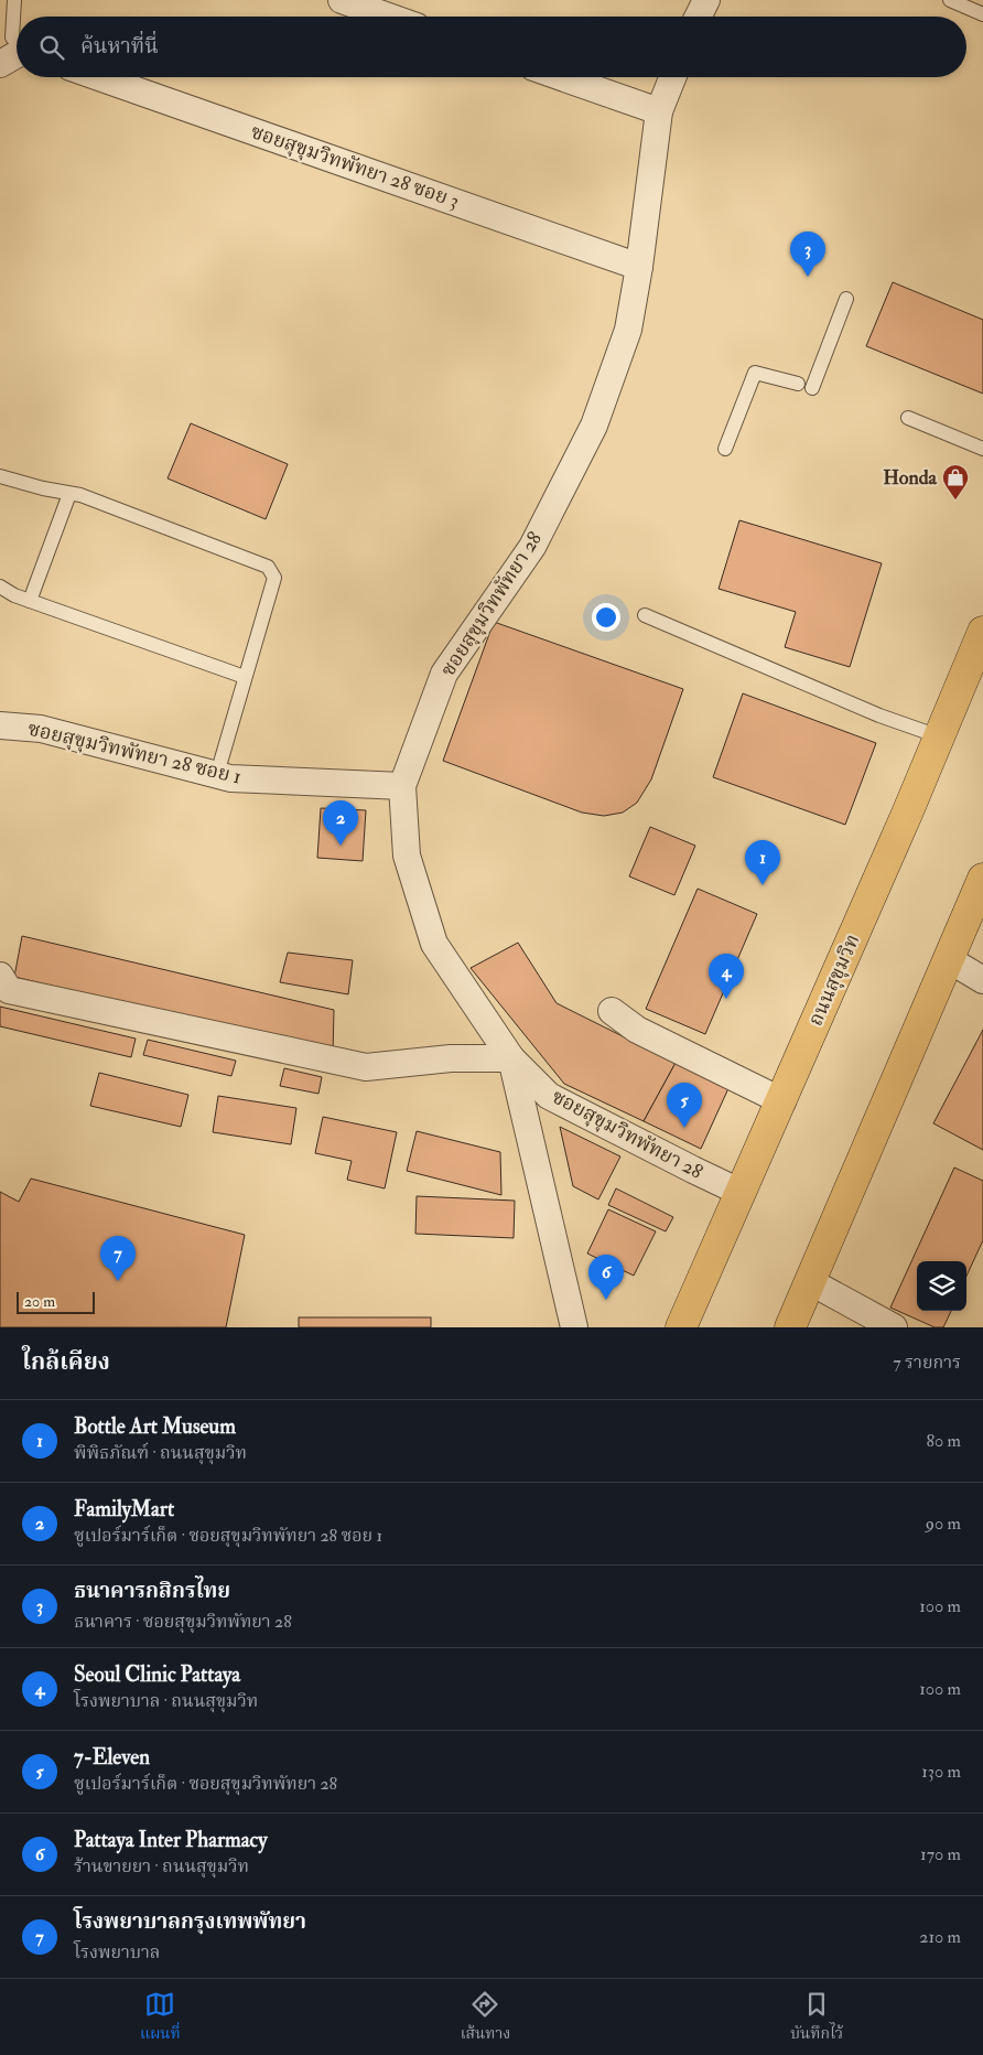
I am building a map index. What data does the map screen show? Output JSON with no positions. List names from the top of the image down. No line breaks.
{"streets":{"highway":["ถนนสุขุมวิท"],"street":["ซอยสุขุมวิทพัทยา 28 ซอย 3","ซอยสุขุมวิทพัทยา 28","ซอยสุขุมวิทพัทยา 28 ซอย 1"]},"crossings":[["ซอยสุขุมวิทพัทยา 28 ซอย 3","ซอยสุขุมวิทพัทยา 28"],["ซอยสุขุมวิทพัทยา 28","ซอยสุขุมวิทพัทยา 28 ซอย 1"],["ซอยสุขุมวิทพัทยา 28","ถนนสุขุมวิท"]],"places":{"shop":["Honda"]},"scale_bar":"20 m","page":{"search":"ค้นหาที่นี่","pins":["3","2","1","4","5","7","6"],"scale":"20 m","heading":["ใกล้เคียง","7 รายการ"],"list":[{"mark":"1","name":"Bottle Art Museum","note":"พิพิธภัณฑ์ · ถนนสุขุมวิท","value":"80 m"},{"mark":"2","name":"FamilyMart","note":"ซูเปอร์มาร์เก็ต · ซอยสุขุมวิทพัทยา 28 ซอย 1","value":"90 m"},{"mark":"3","name":"ธนาคารกสิกรไทย","note":"ธนาคาร · ซอยสุขุมวิทพัทยา 28","value":"100 m"},{"mark":"4","name":"Seoul Clinic Pattaya","note":"โรงพยาบาล · ถนนสุขุมวิท","value":"100 m"},{"mark":"5","name":"7-Eleven","note":"ซูเปอร์มาร์เก็ต · ซอยสุขุมวิทพัทยา 28","value":"130 m"},{"mark":"6","name":"Pattaya Inter Pharmacy","note":"ร้านขายยา · ถนนสุขุมวิท","value":"170 m"},{"mark":"7","name":"โรงพยาบาลกรุงเทพพัทยา","note":"โรงพยาบาล","value":"210 m"}],"nav":["แผนที่","เส้นทาง","บันทึกไว้"]}}
